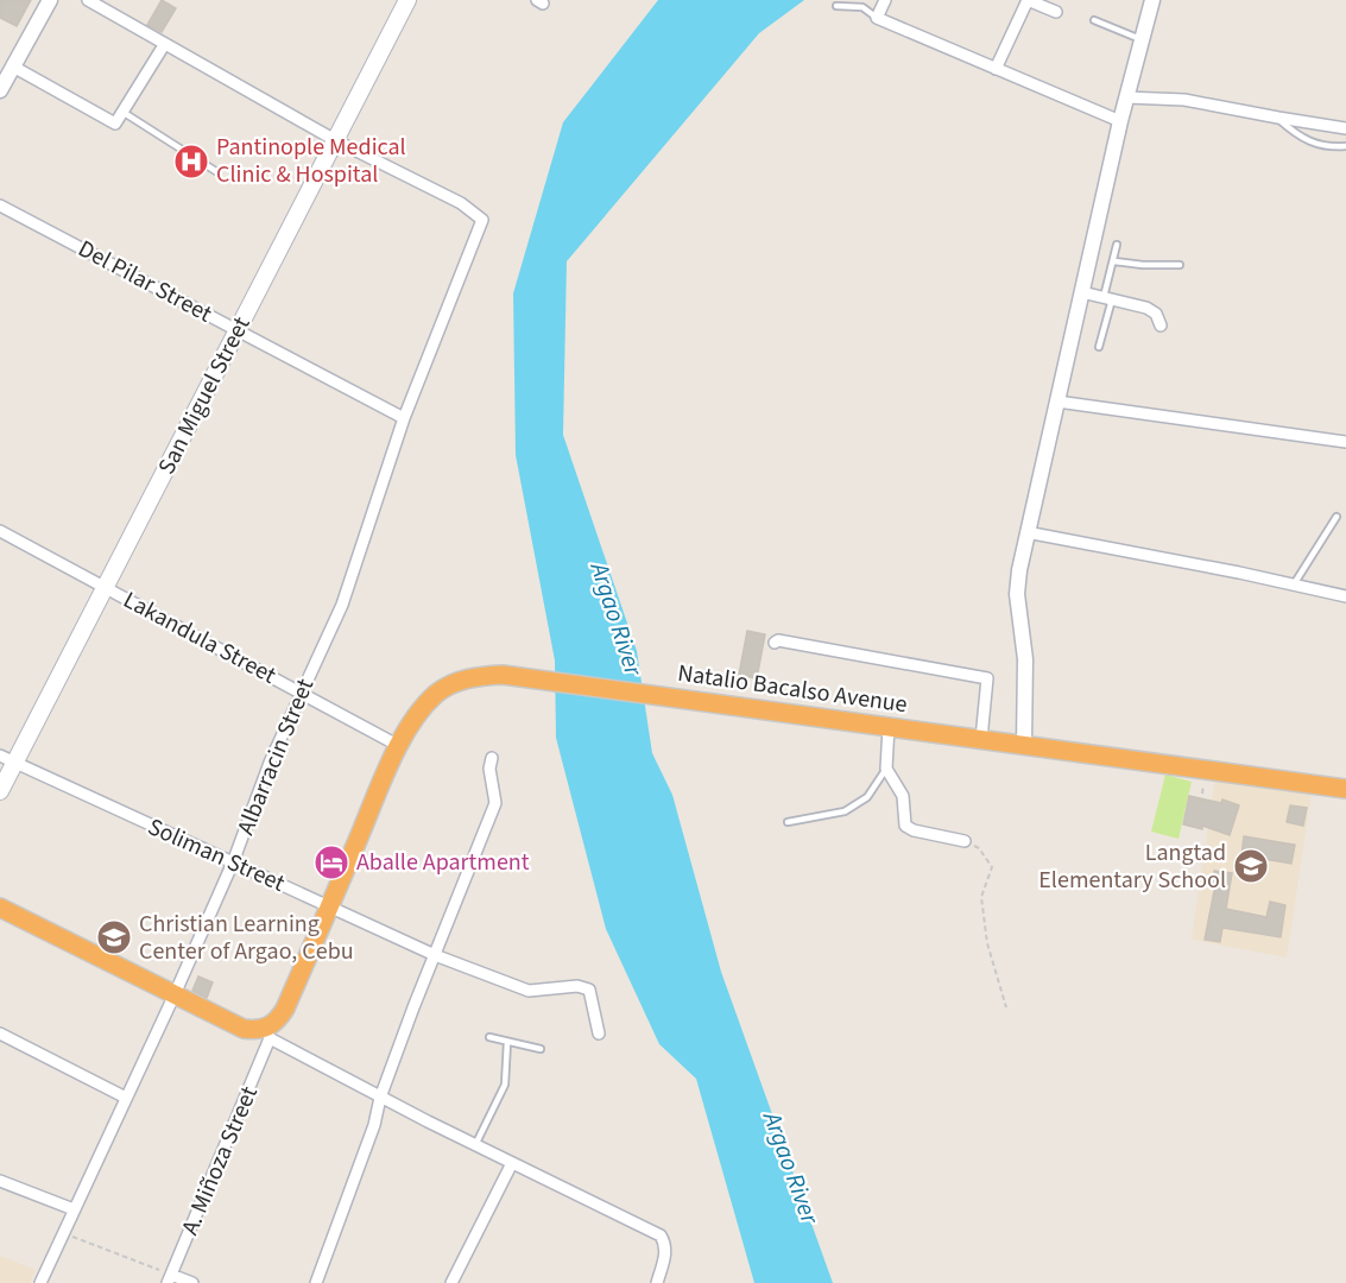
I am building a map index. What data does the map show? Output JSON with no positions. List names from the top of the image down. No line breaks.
{"streets":{"highway":["Natalio Bacalso Avenue"],"main road":["San Miguel Street"],"street":["Del Pilar Street","Lakandula Street","Albarracin Street","Soliman Street","A. Miñoza Street"]},"crossings":[["Del Pilar Street","San Miguel Street"],["Del Pilar Street","Albarracin Street"],["San Miguel Street","Lakandula Street"],["San Miguel Street","Albarracin Street"],["San Miguel Street","Soliman Street"],["Lakandula Street","Natalio Bacalso Avenue"],["Lakandula Street","Albarracin Street"],["Natalio Bacalso Avenue","Soliman Street"],["Natalio Bacalso Avenue","A. Miñoza Street"],["Albarracin Street","Soliman Street"]],"water":["Argao River"],"places":{"hospital":["Pantinople Medical Clinic & Hospital"],"hotel":["Aballe Apartment"],"school or university":["Langtad Elementary School","Christian Learning Center of Argao, Cebu"]}}
